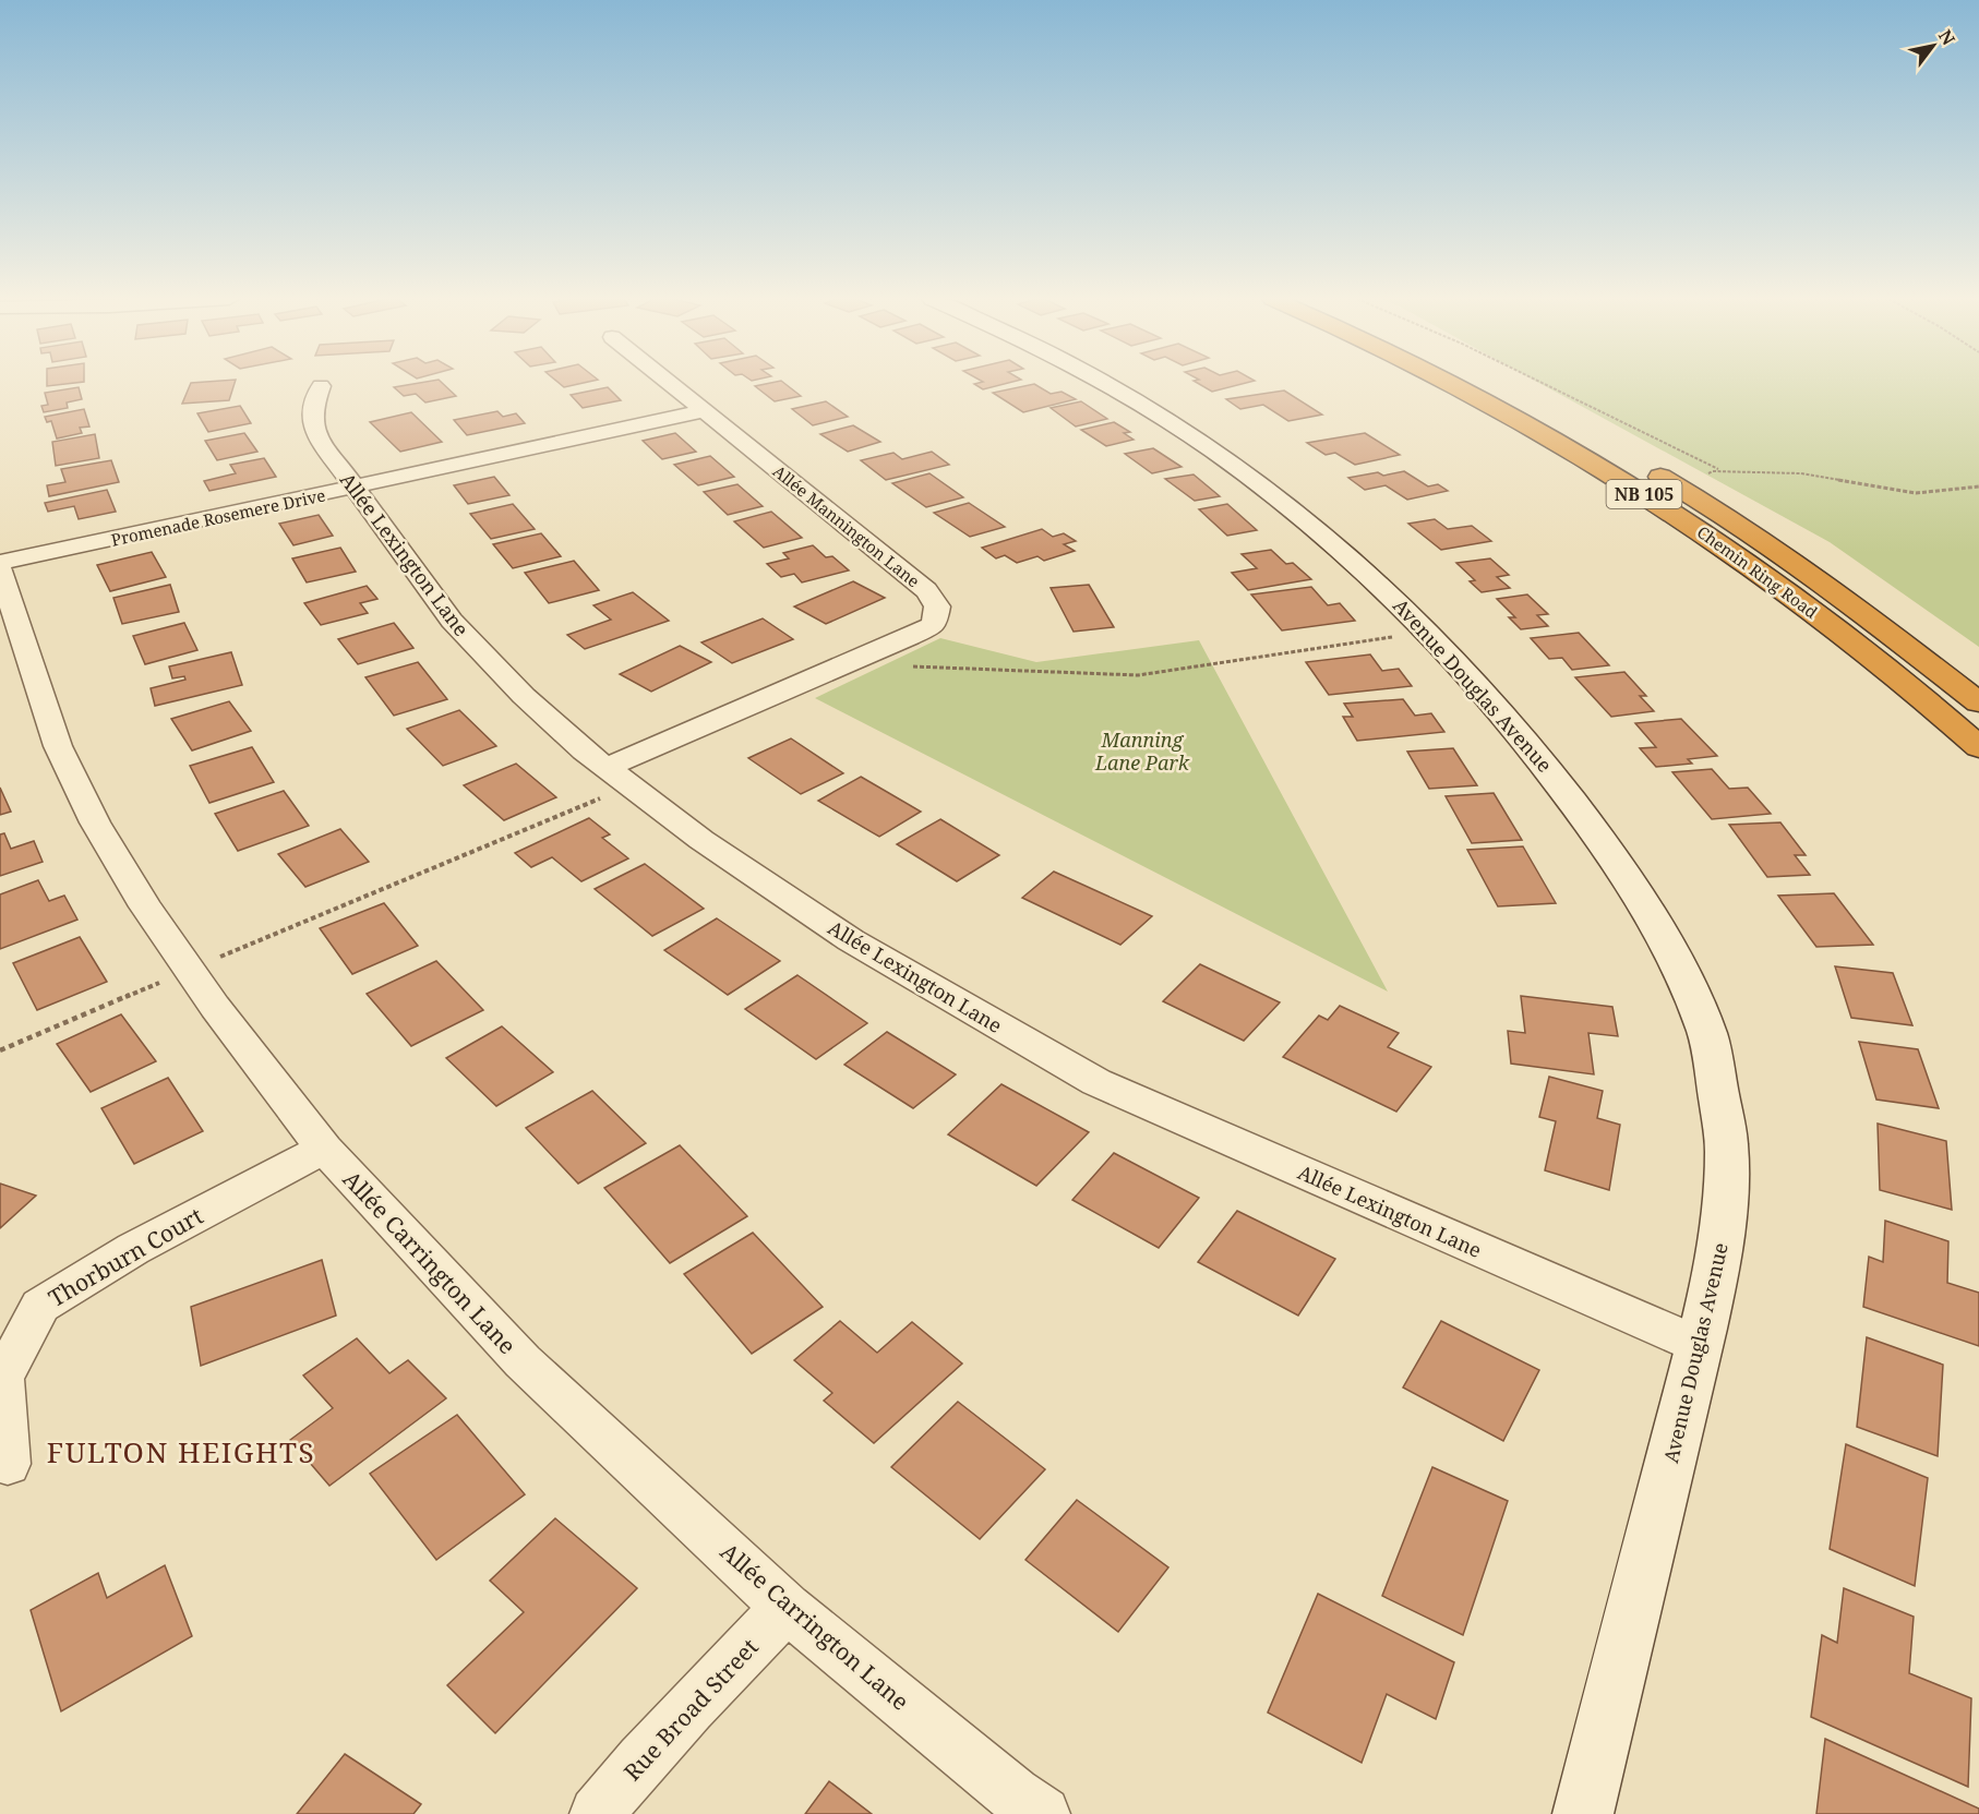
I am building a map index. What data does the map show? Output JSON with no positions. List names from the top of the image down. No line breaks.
{"streets":{"highway":["NB 105","Chemin Ring Road"],"street":["Promenade Rosemere Drive","Allée Mannington Lane","Allée Lexington Lane","Avenue Douglas Avenue","Thorburn Court","Allée Carrington Lane","Rue Broad Street"]},"crossings":[["Promenade Rosemere Drive","Allée Mannington Lane"],["Promenade Rosemere Drive","Allée Lexington Lane"],["Allée Mannington Lane","Allée Lexington Lane"],["Allée Lexington Lane","Avenue Douglas Avenue"],["Thorburn Court","Allée Carrington Lane"],["Allée Carrington Lane","Rue Broad Street"]],"districts":["FULTON HEIGHTS"],"parks":["Manning Lane Park"],"north":"top right"}
